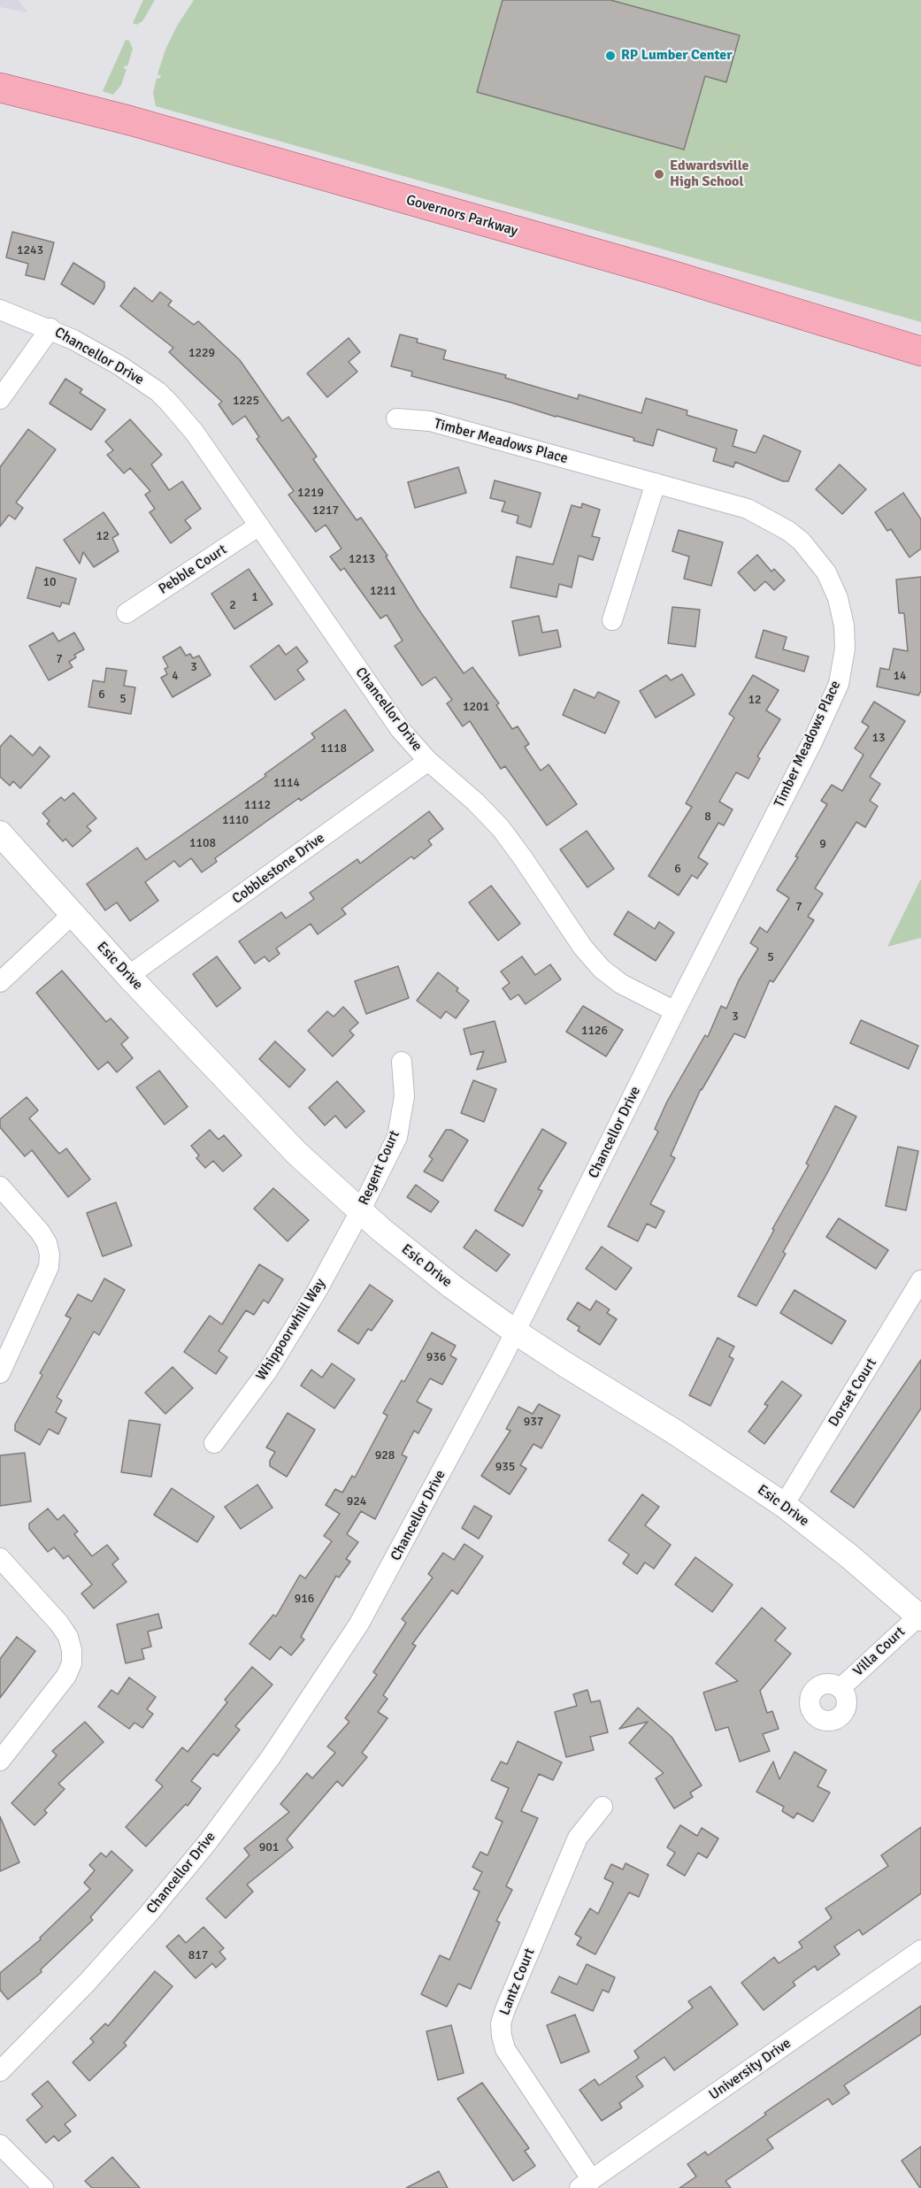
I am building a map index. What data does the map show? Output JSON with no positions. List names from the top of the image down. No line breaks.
{"streets":{"main road":["Governors Parkway"],"street":["Chancellor Drive","Timber Meadows Place","Pebble Court","Cobblestone Drive","Esic Drive","Regent Court","Whippoorwhill Way","Dorset Court","Villa Court","Lantz Court","University Drive"]},"crossings":[["Chancellor Drive","Timber Meadows Place"],["Chancellor Drive","Pebble Court"],["Chancellor Drive","Cobblestone Drive"],["Chancellor Drive","Esic Drive"],["Cobblestone Drive","Esic Drive"],["Esic Drive","Regent Court"],["Esic Drive","Whippoorwhill Way"],["Esic Drive","Dorset Court"],["Esic Drive","Villa Court"],["Regent Court","Whippoorwhill Way"],["Lantz Court","University Drive"]],"places":["RP Lumber Center","Edwardsville High School"],"house_numbers":["1243","1229","1225","1219","1217","12","1213","10","1211","1","2","7","3","4","14","6","5","12","1201","13","1118","1114","1112","8","1110","1108","9","6","7","5","3","1126","936","937","928","935","924","916","901","817"]}
